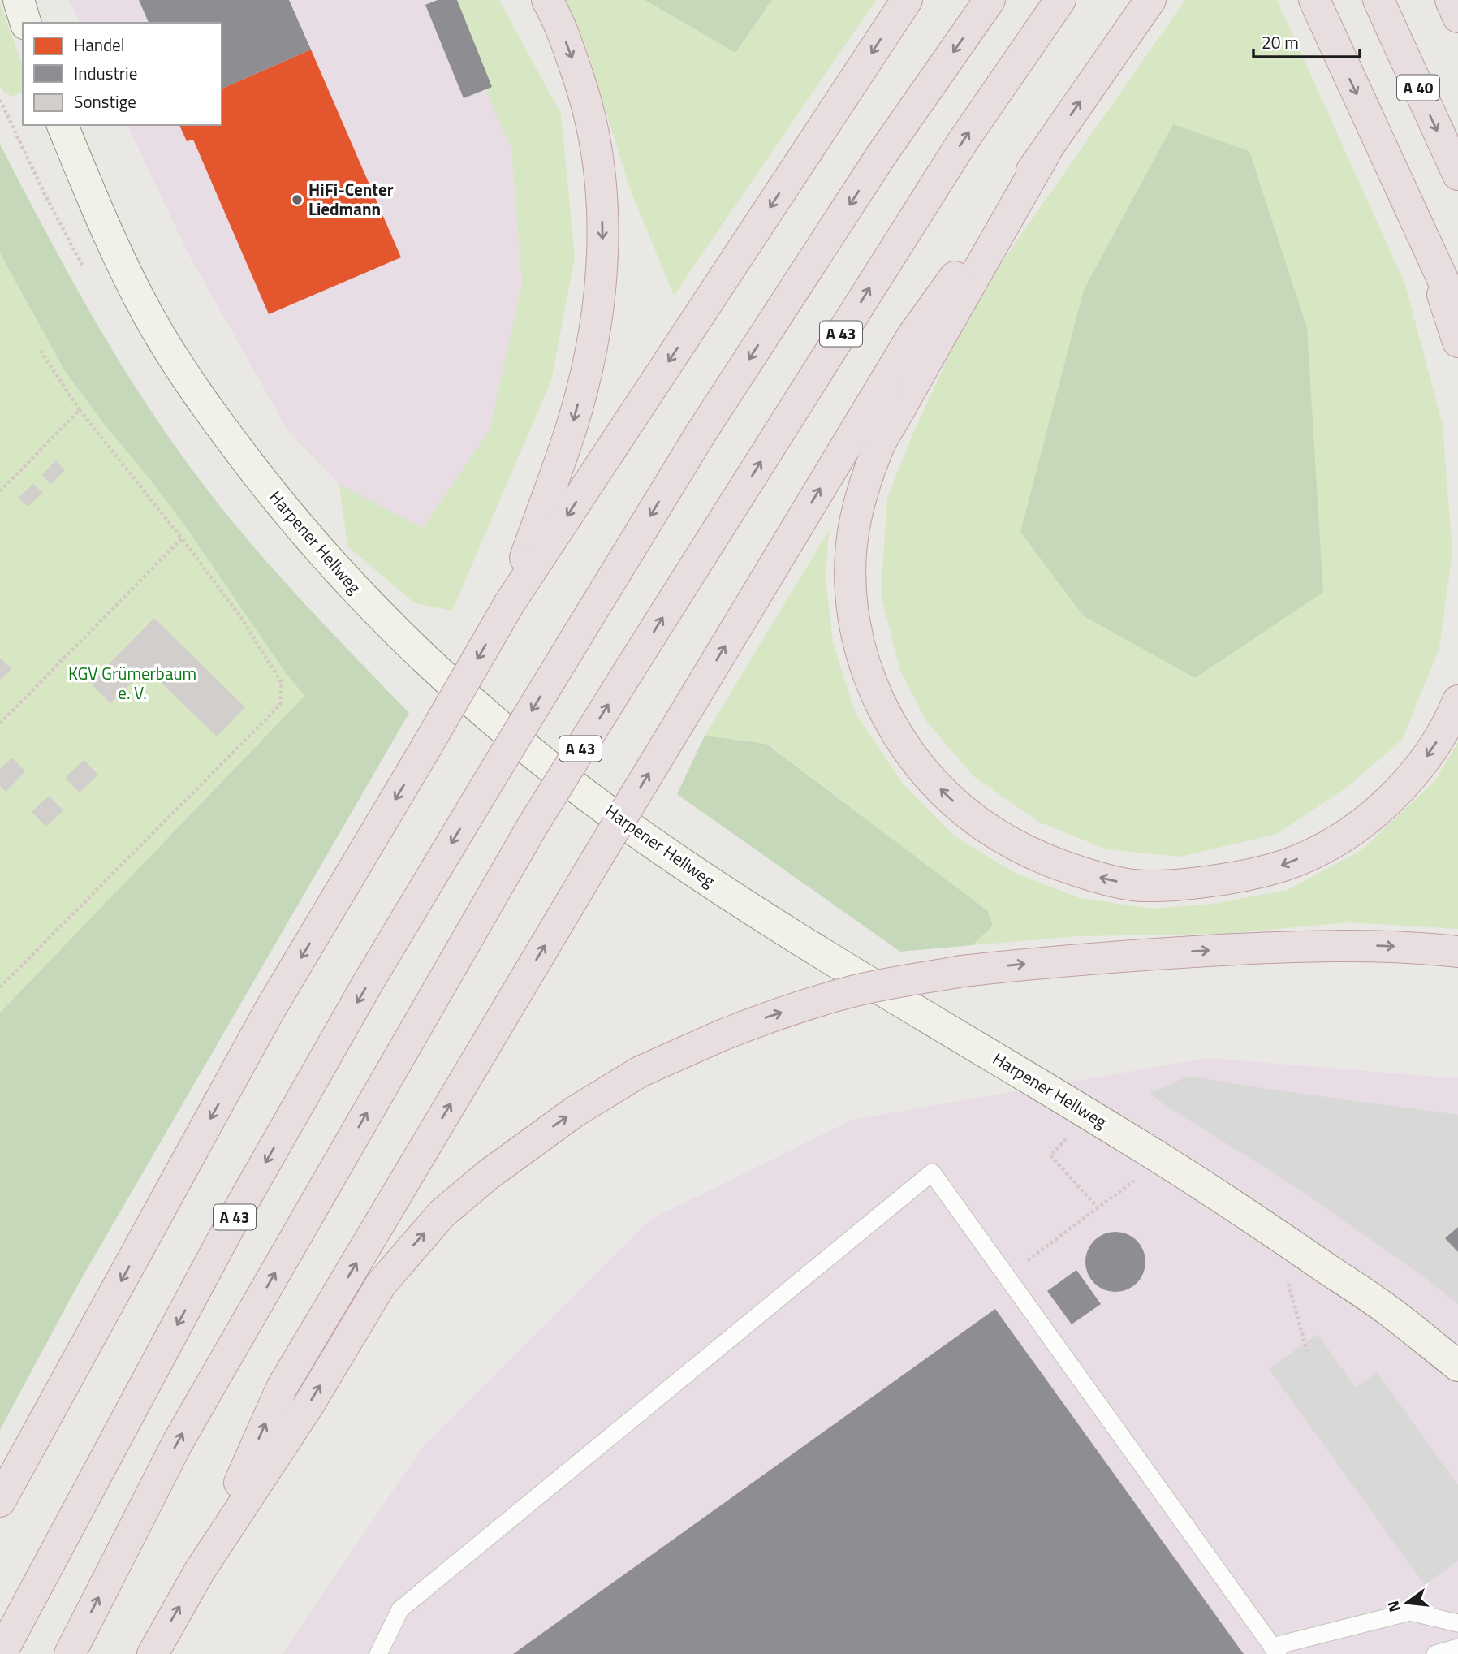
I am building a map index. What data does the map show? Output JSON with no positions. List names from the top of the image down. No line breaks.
{"streets":{"highway":["A 40","A 43"],"main road":["Harpener Hellweg"]},"parks":["KGV Grümerbaum e. V."],"places":["HiFi-Center Liedmann"],"legend":["Handel","Industrie","Sonstige"],"scale_bar":"20 m","north":"left"}
